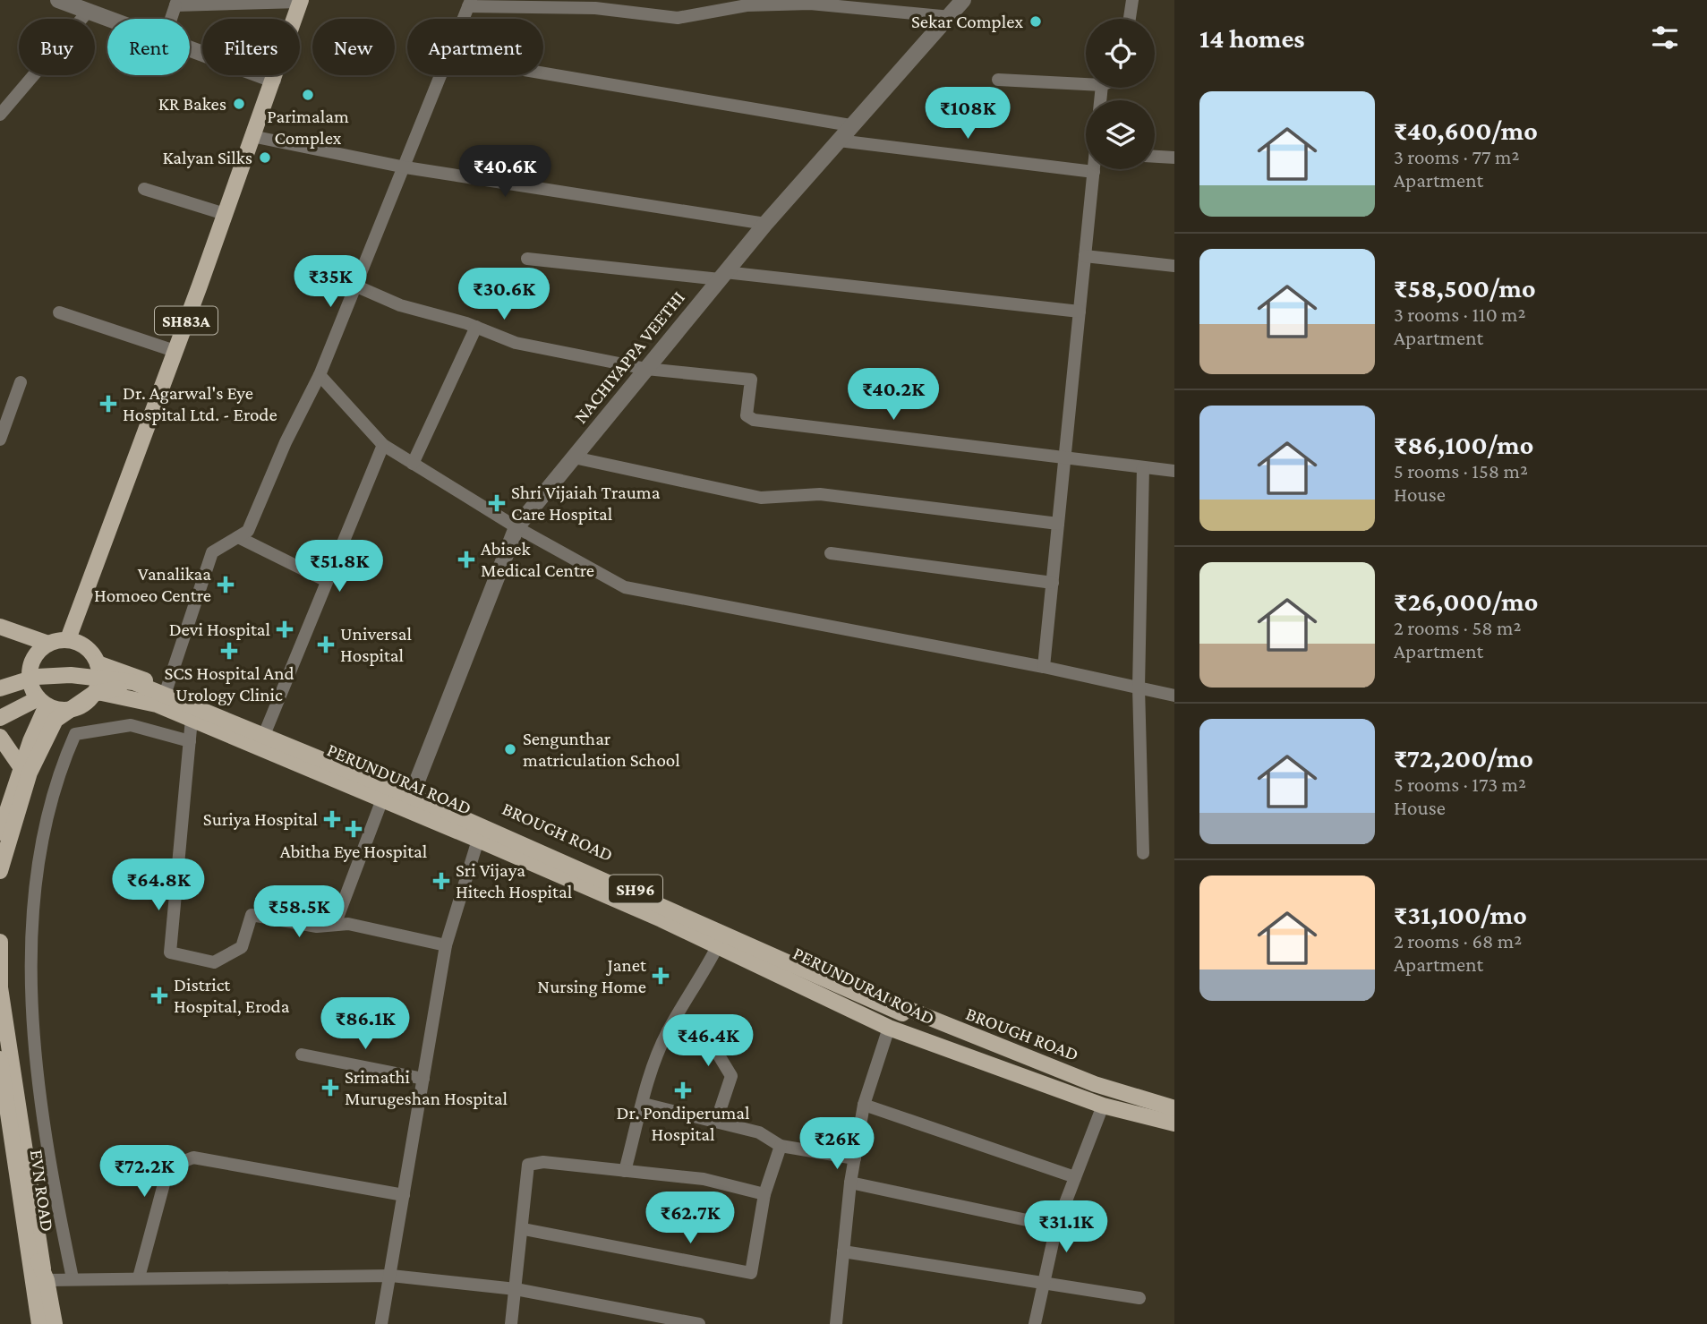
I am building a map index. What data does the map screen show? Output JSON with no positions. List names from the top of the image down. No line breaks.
{"streets":{"main road":["SH83A","PERUNDURAI ROAD","BROUGH ROAD","SH96","EVN ROAD"],"street":["NACHIYAPPA VEETHI"]},"crossings":[["SH83A","BROUGH ROAD"],["NACHIYAPPA VEETHI","BROUGH ROAD"],["PERUNDURAI ROAD","BROUGH ROAD"]],"places":{"other":["Sekar Complex","Parimalam Complex","KR Bakes","Kalyan Silks","Sengunthar matriculation School"],"health":["Dr. Agarwal's Eye Hospital Ltd. - Erode","Shri Vijaiah Trauma Care Hospital","Abisek Medical Centre","Vanalikaa Homoeo Centre","Devi Hospital","Universal Hospital","SCS Hospital And Urology Clinic","Suriya Hospital","Abitha Eye Hospital","Sri Vijaya Hitech Hospital","Janet Nursing Home","District Hospital, Eroda","Srimathi Murugeshan Hospital","Dr. Pondiperumal Hospital"]},"page":{"heading":"14 homes","chip":["Buy","Rent","Filters","New","Apartment"],"list":[{"name":"₹40,600/mo","note":"3 rooms · 77 m² · Apartment"},{"name":"₹58,500/mo","note":"3 rooms · 110 m² · Apartment"},{"name":"₹86,100/mo","note":"5 rooms · 158 m² · House"},{"name":"₹26,000/mo","note":"2 rooms · 58 m² · Apartment"},{"name":"₹72,200/mo","note":"5 rooms · 173 m² · House"},{"name":"₹31,100/mo","note":"2 rooms · 68 m² · Apartment"}],"price":["₹108K","₹40.6K","₹35K","₹30.6K","₹40.2K","₹51.8K","₹64.8K","₹58.5K","₹86.1K","₹46.4K","₹26K","₹72.2K","₹62.7K","₹31.1K"]}}
